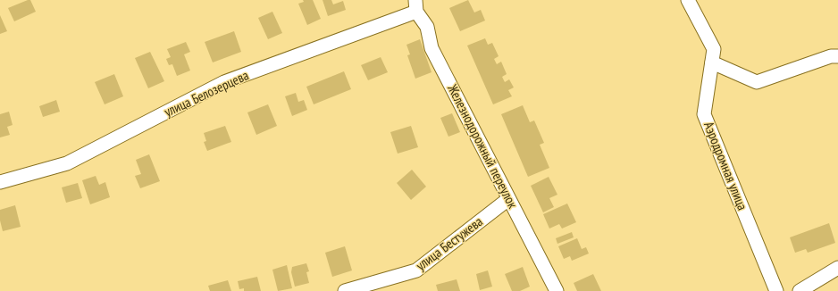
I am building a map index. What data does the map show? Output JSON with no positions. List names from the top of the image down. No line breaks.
{"streets":{"street":["улица Белозерцева","Железнодорожный переулок","Аэродромная улица","улица Бестужева"]},"crossings":[["улица Белозерцева","Железнодорожный переулок"],["Железнодорожный переулок","улица Бестужева"]]}
